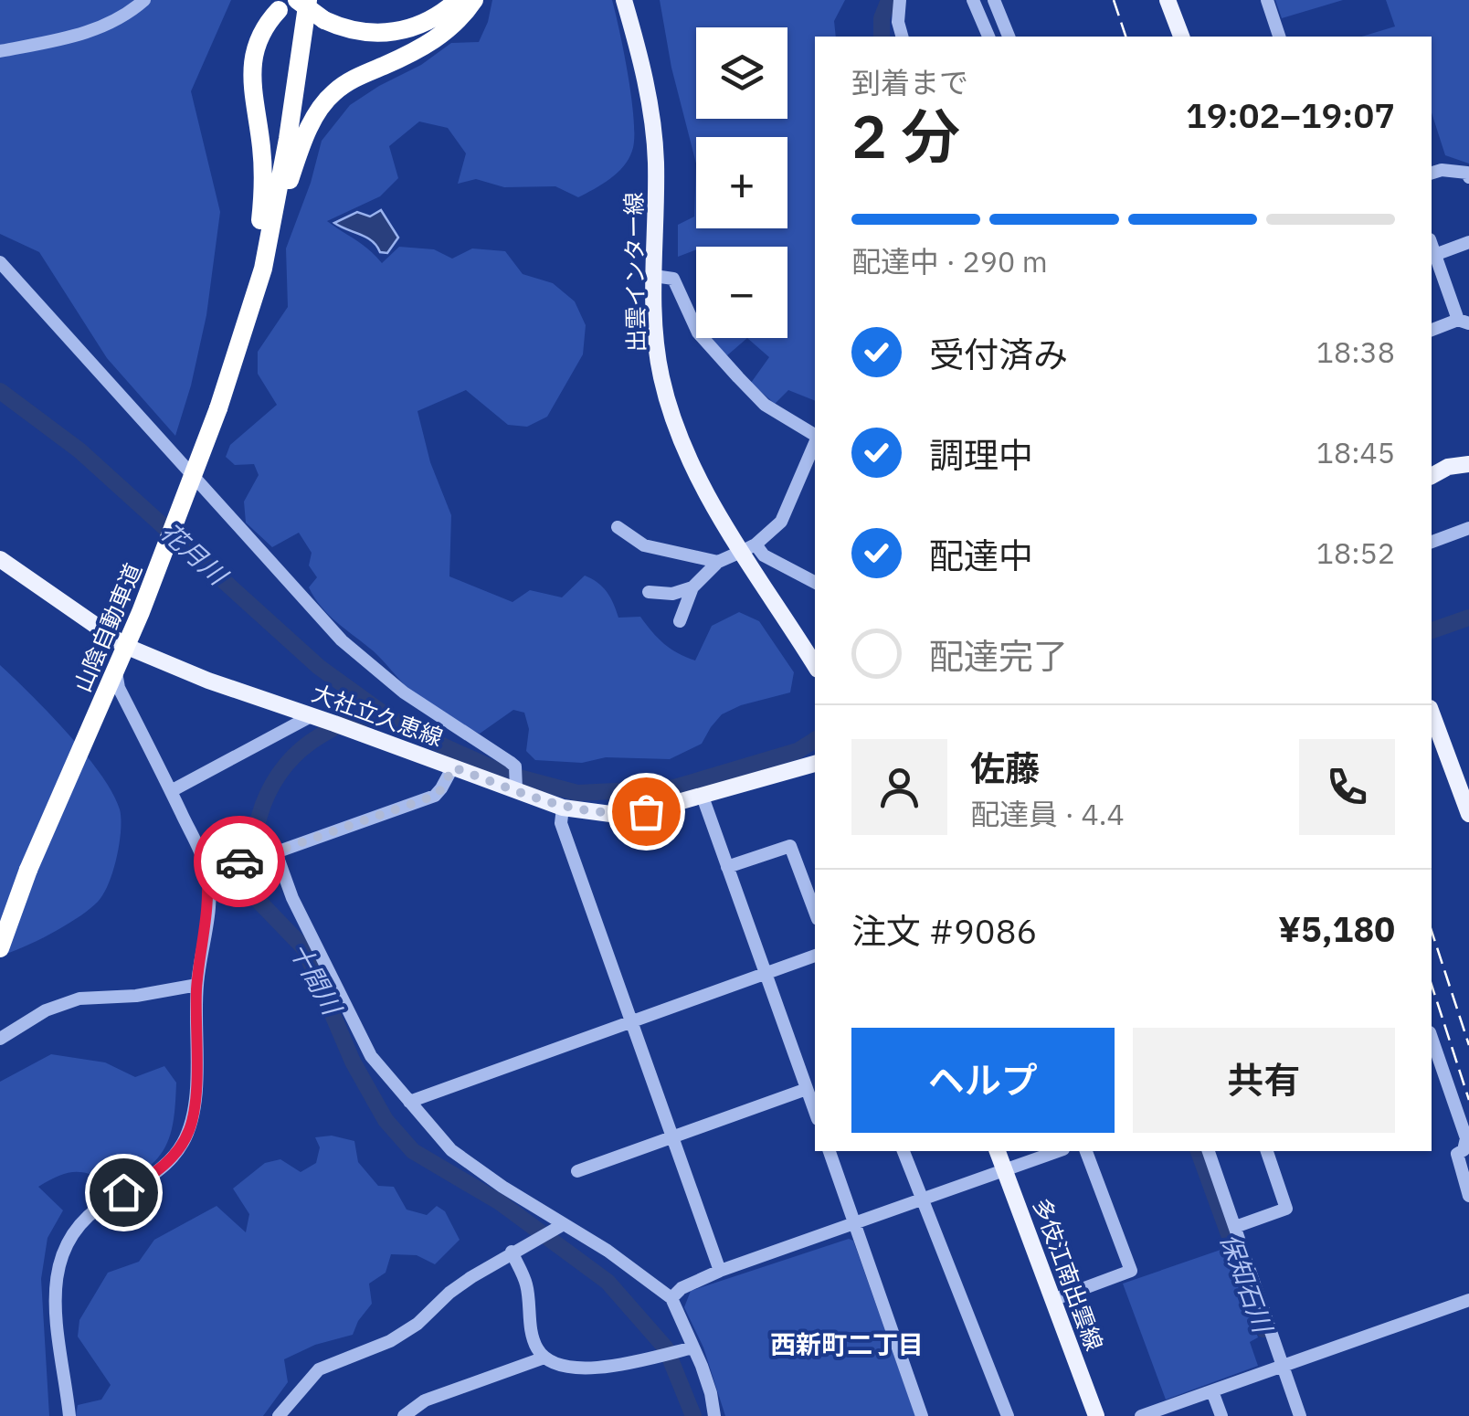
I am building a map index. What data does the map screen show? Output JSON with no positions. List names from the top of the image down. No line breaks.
{"streets":{"highway":["山陰自動車道"],"main road":["出雲インター線","大社立久恵線","多伎江南出雲線"]},"districts":["西新町二丁目"],"water":["花月川","十間川","保知石川"],"page":{"map_buttons":["+","−"],"heading":["2 分","到着まで","19:02–19:07"],"panel":["佐藤","配達員 · 4.4","注文 #9086","¥5,180"],"bar":"配達中 · 290 m","list":[["受付済み","18:38"],["調理中","18:45"],["配達中","18:52"],"配達完了"],"buttons":["ヘルプ","共有"]}}
